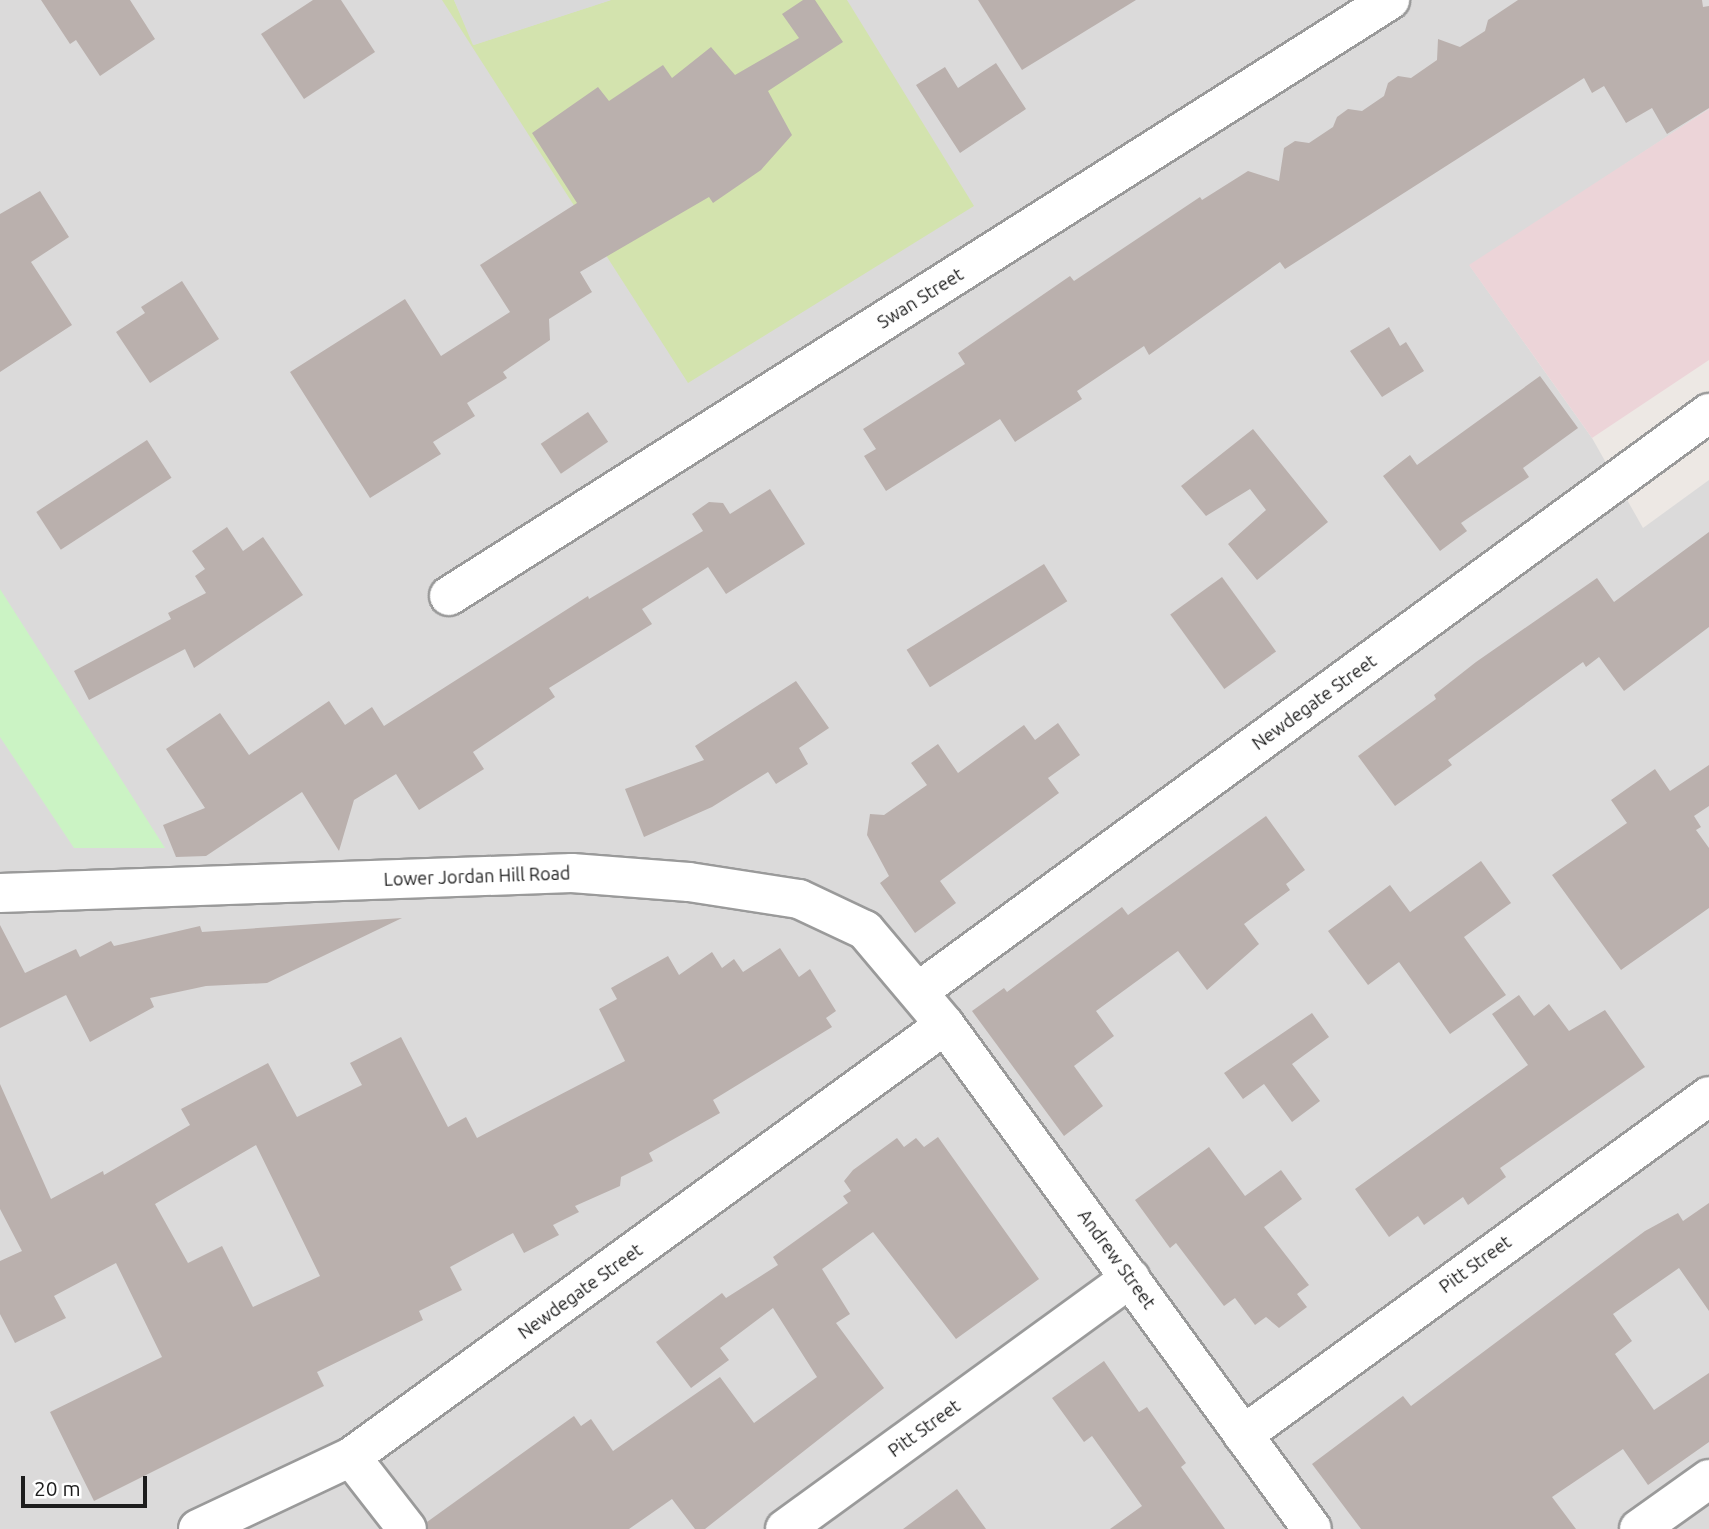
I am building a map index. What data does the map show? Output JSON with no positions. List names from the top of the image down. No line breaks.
{"streets":{"street":["Swan Street","Newdegate Street","Lower Jordan Hill Road","Andrew Street","Pitt Street"]},"crossings":[["Newdegate Street","Lower Jordan Hill Road"],["Newdegate Street","Andrew Street"],["Lower Jordan Hill Road","Andrew Street"],["Andrew Street","Pitt Street"]],"scale_bar":"20 m"}
